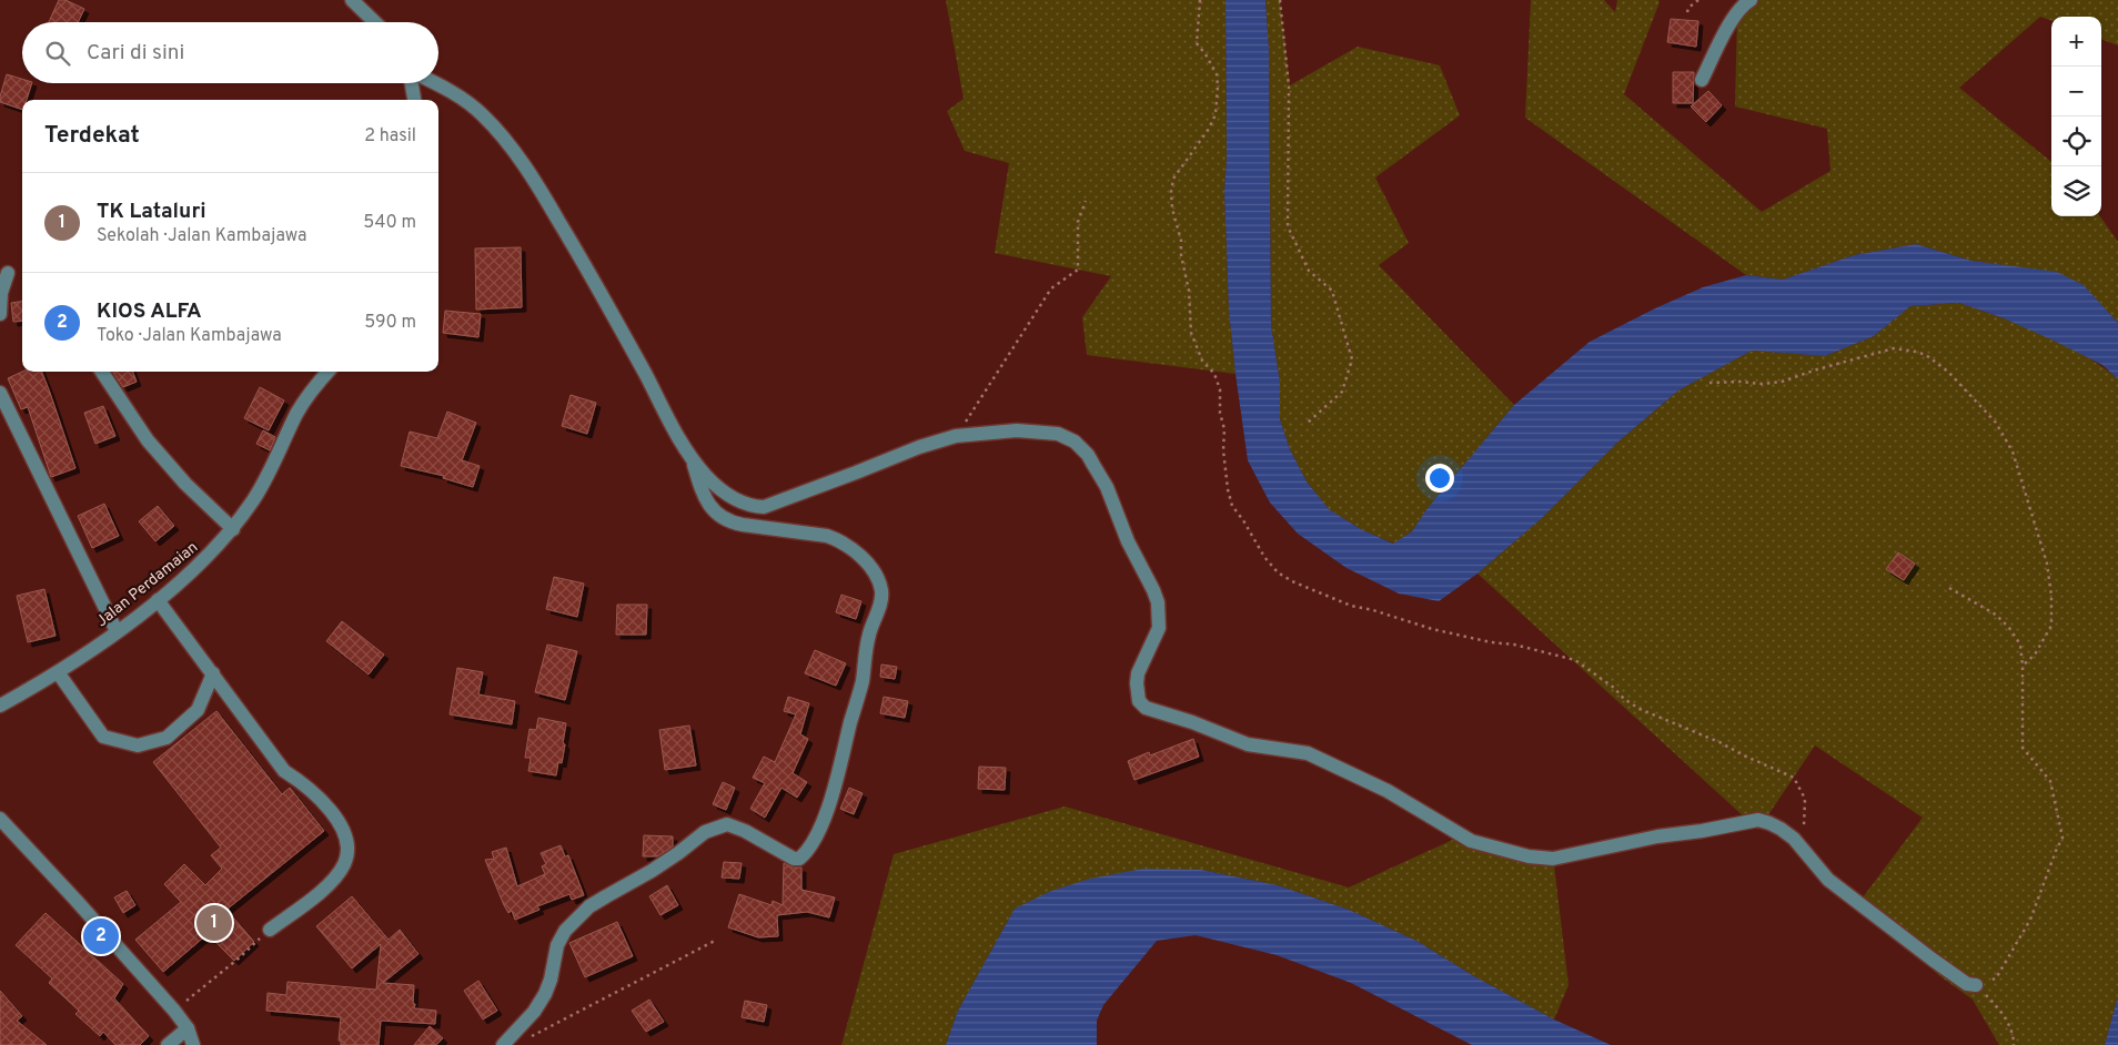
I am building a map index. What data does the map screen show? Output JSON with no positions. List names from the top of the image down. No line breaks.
{"streets":{"street":["Jalan Perdamaian"]},"page":{"map_buttons":["+","−"],"search":"Cari di sini","heading":["Terdekat","2 hasil"],"list":[{"mark":"1","name":"TK Lataluri","note":"Sekolah · Jalan Kambajawa","value":"540 m"},{"mark":"2","name":"KIOS ALFA","note":"Toko · Jalan Kambajawa","value":"590 m"}],"pins":["1","2"]}}
